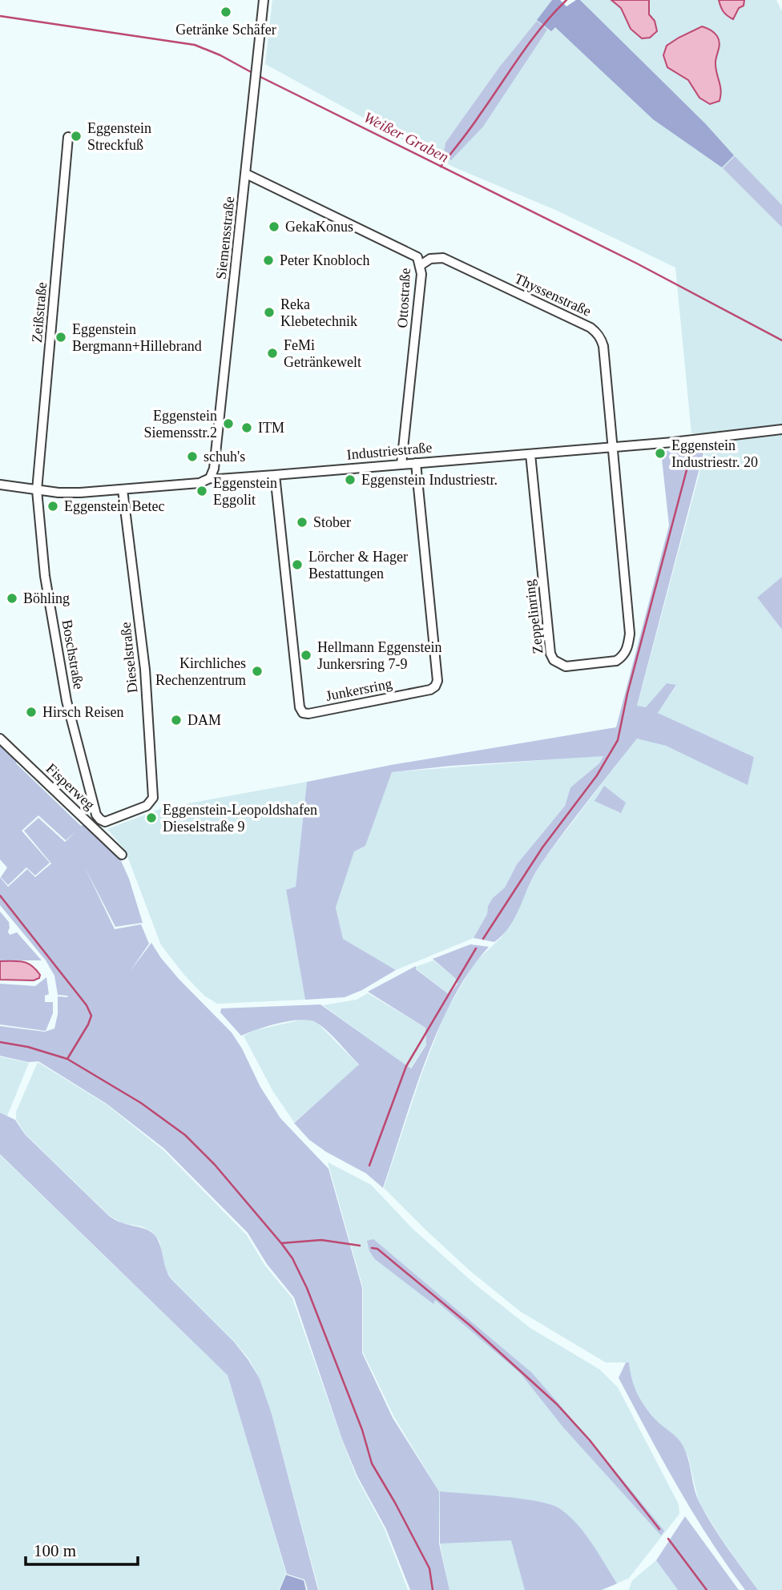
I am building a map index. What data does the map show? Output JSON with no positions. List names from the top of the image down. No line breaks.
{"streets":{"street":["Siemensstraße","Thyssenstraße","Ottostraße","Zeißstraße","Industriestraße","Zeppelinring","Boschstraße","Dieselstraße","Junkersring","Fisperweg"]},"crossings":[["Siemensstraße","Ottostraße"],["Siemensstraße","Industriestraße"],["Thyssenstraße","Ottostraße"],["Thyssenstraße","Industriestraße"],["Thyssenstraße","Zeppelinring"],["Ottostraße","Industriestraße"],["Zeißstraße","Industriestraße"],["Zeißstraße","Boschstraße"],["Industriestraße","Zeppelinring"],["Industriestraße","Boschstraße"],["Industriestraße","Dieselstraße"],["Industriestraße","Junkersring"],["Boschstraße","Dieselstraße"]],"water":["Weißer Graben"],"places":["Getränke Schäfer","Eggenstein Streckfuß","GekaKonus","Peter Knobloch","Reka Klebetechnik","Eggenstein Bergmann+Hillebrand","FeMi Getränkewelt","Eggenstein Siemensstr.2","ITM","Eggenstein Industriestr. 20","schuh's","Eggenstein Industriestr.","Eggenstein Eggolit","Eggenstein Betec","Stober","Lörcher & Hager Bestattungen","Böhling","Hellmann Eggenstein Junkersring 7-9","Kirchliches Rechenzentrum","Hirsch Reisen","DAM","Eggenstein-Leopoldshafen Dieselstraße 9"],"scale_bar":"100 m"}
